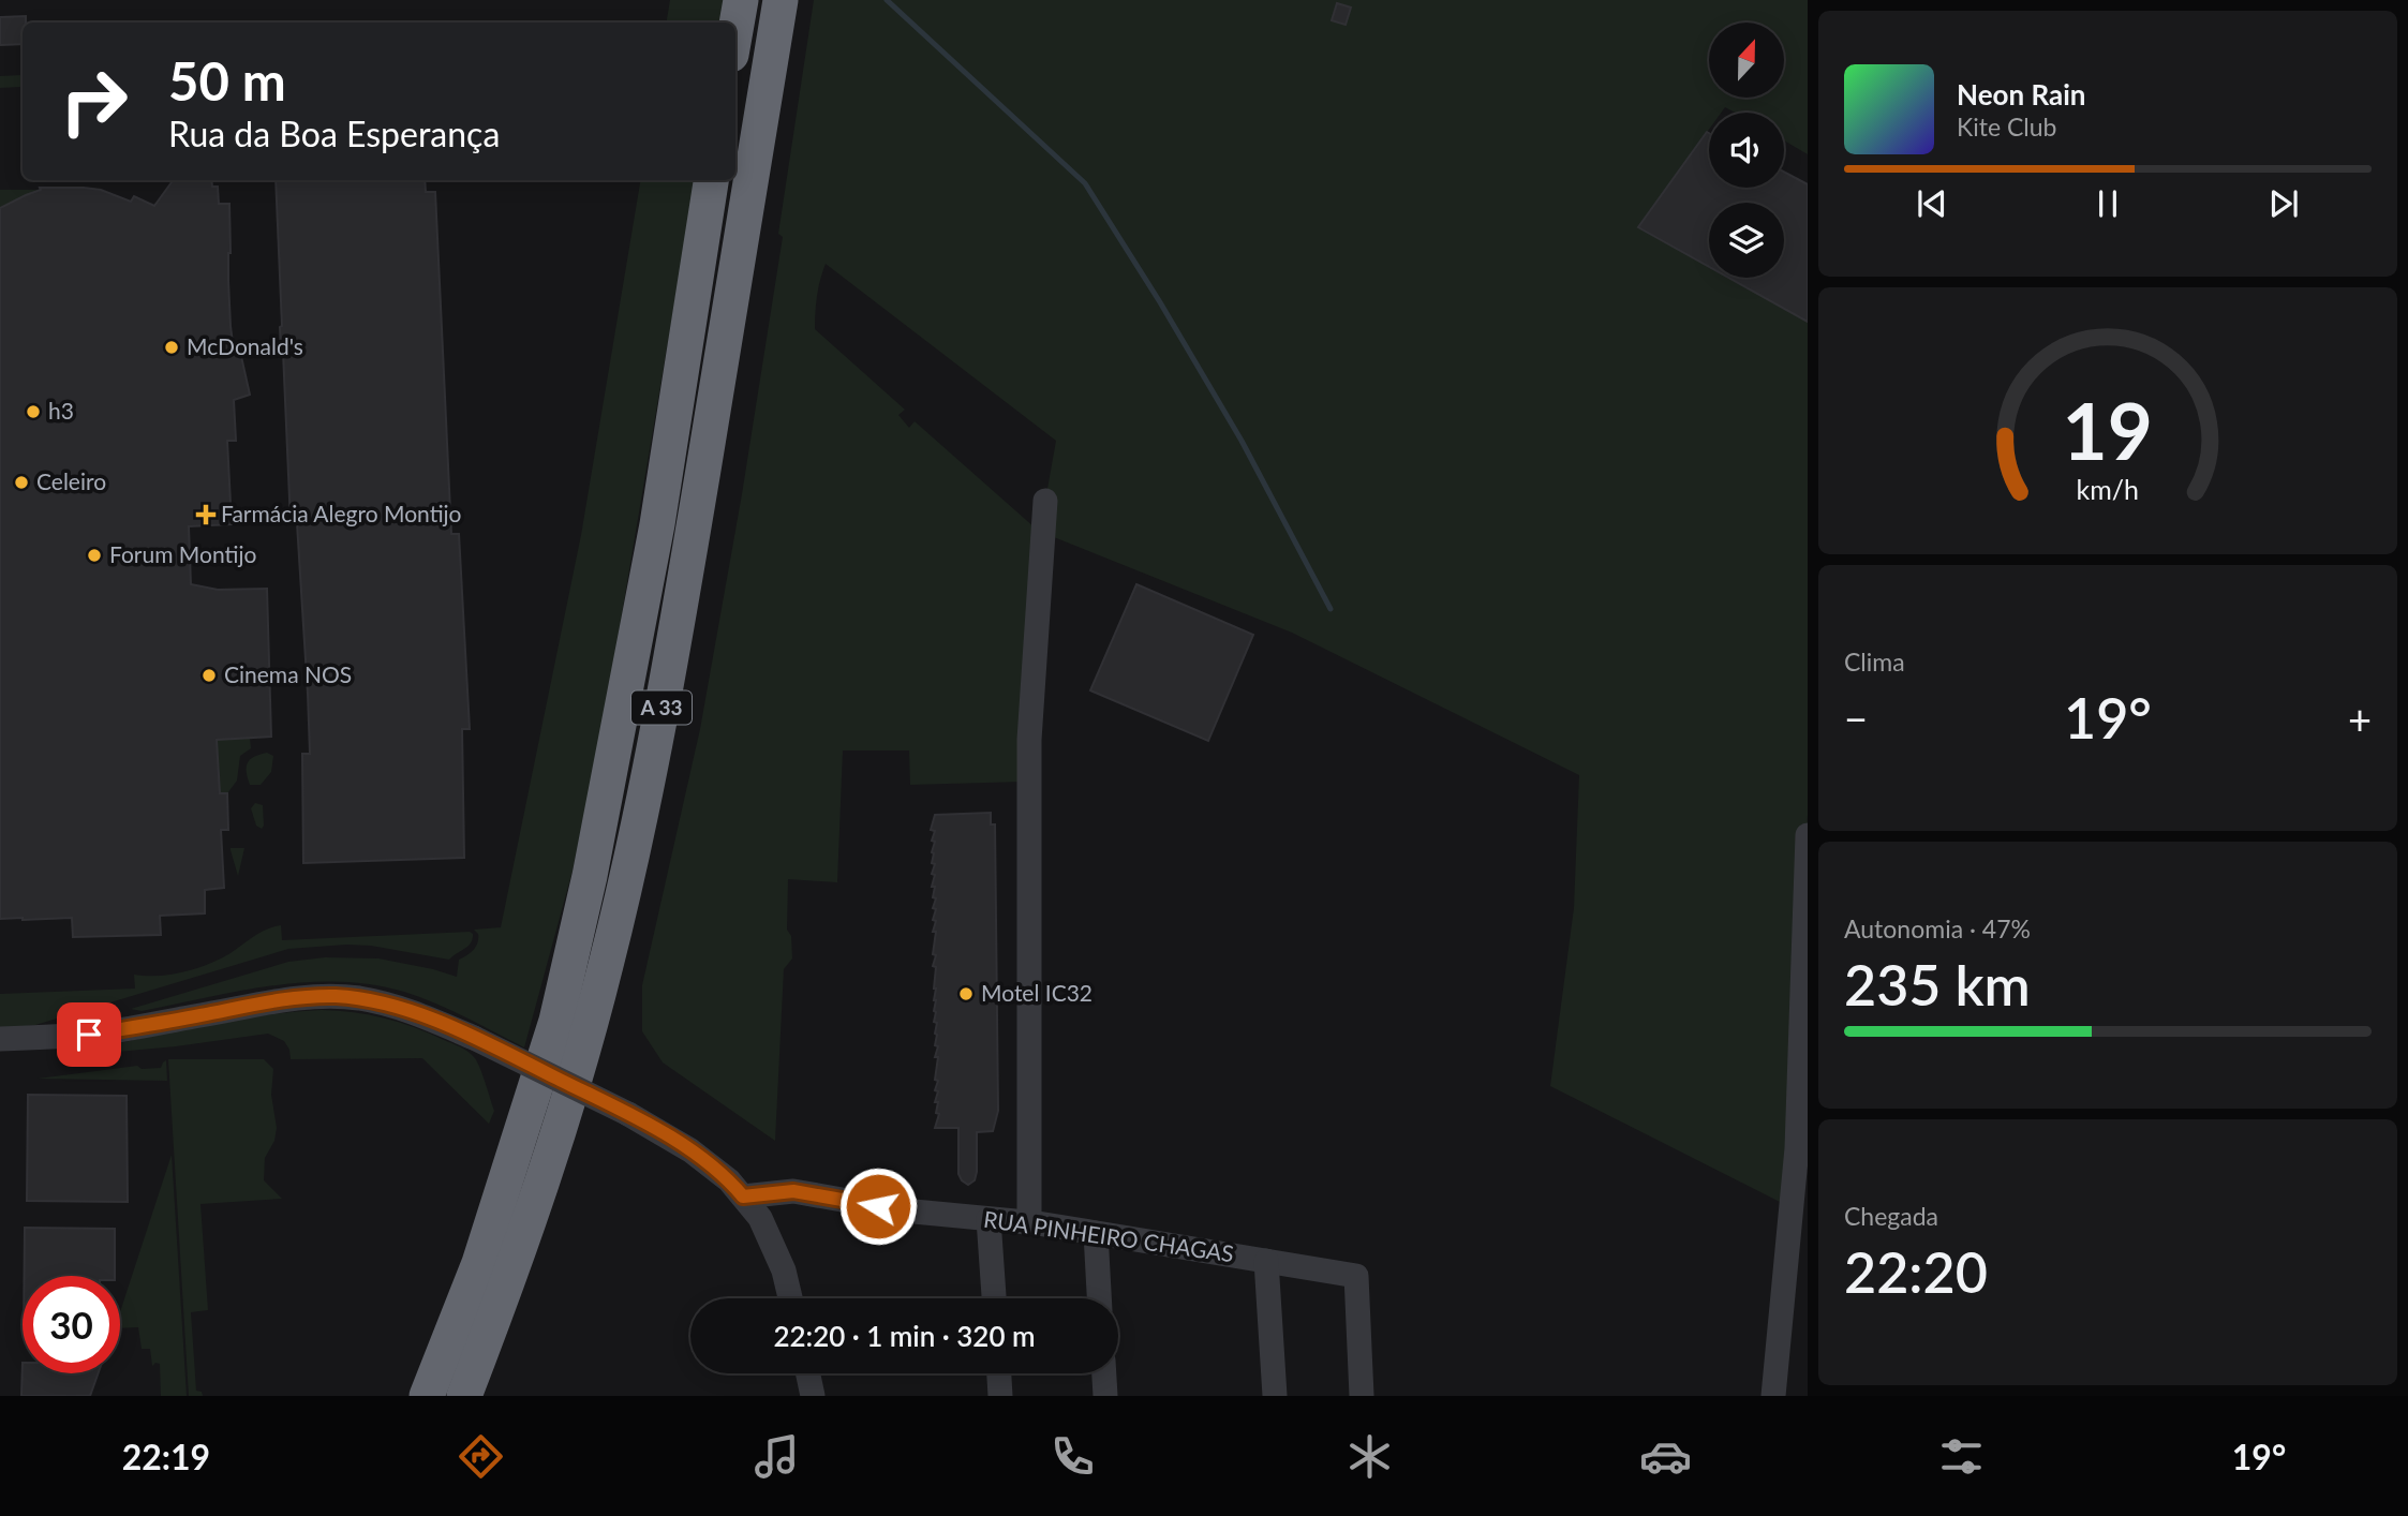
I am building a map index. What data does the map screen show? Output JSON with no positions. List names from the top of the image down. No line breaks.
{"streets":{"highway":["A 33"],"street":["RUA PINHEIRO CHAGAS"]},"places":{"other":["McDonald's","h3","Celeiro","Forum Montijo","Cinema NOS","Motel IC32"],"health":["Farmácia Alegro Montijo"]},"north":"top","page":{"turn":["50 m","Rua da Boa Esperança"],"song":["Neon Rain","Kite Club"],"tile":["Clima",["Autonomia · 47%","235 km"],["Chegada","22:20"]],"heat":["−","19°","+"],"limit":"30","trip":"22:20 · 1 min · 320 m","tabs":["22:19","19°"],"gauge":["19","km/h"]}}
